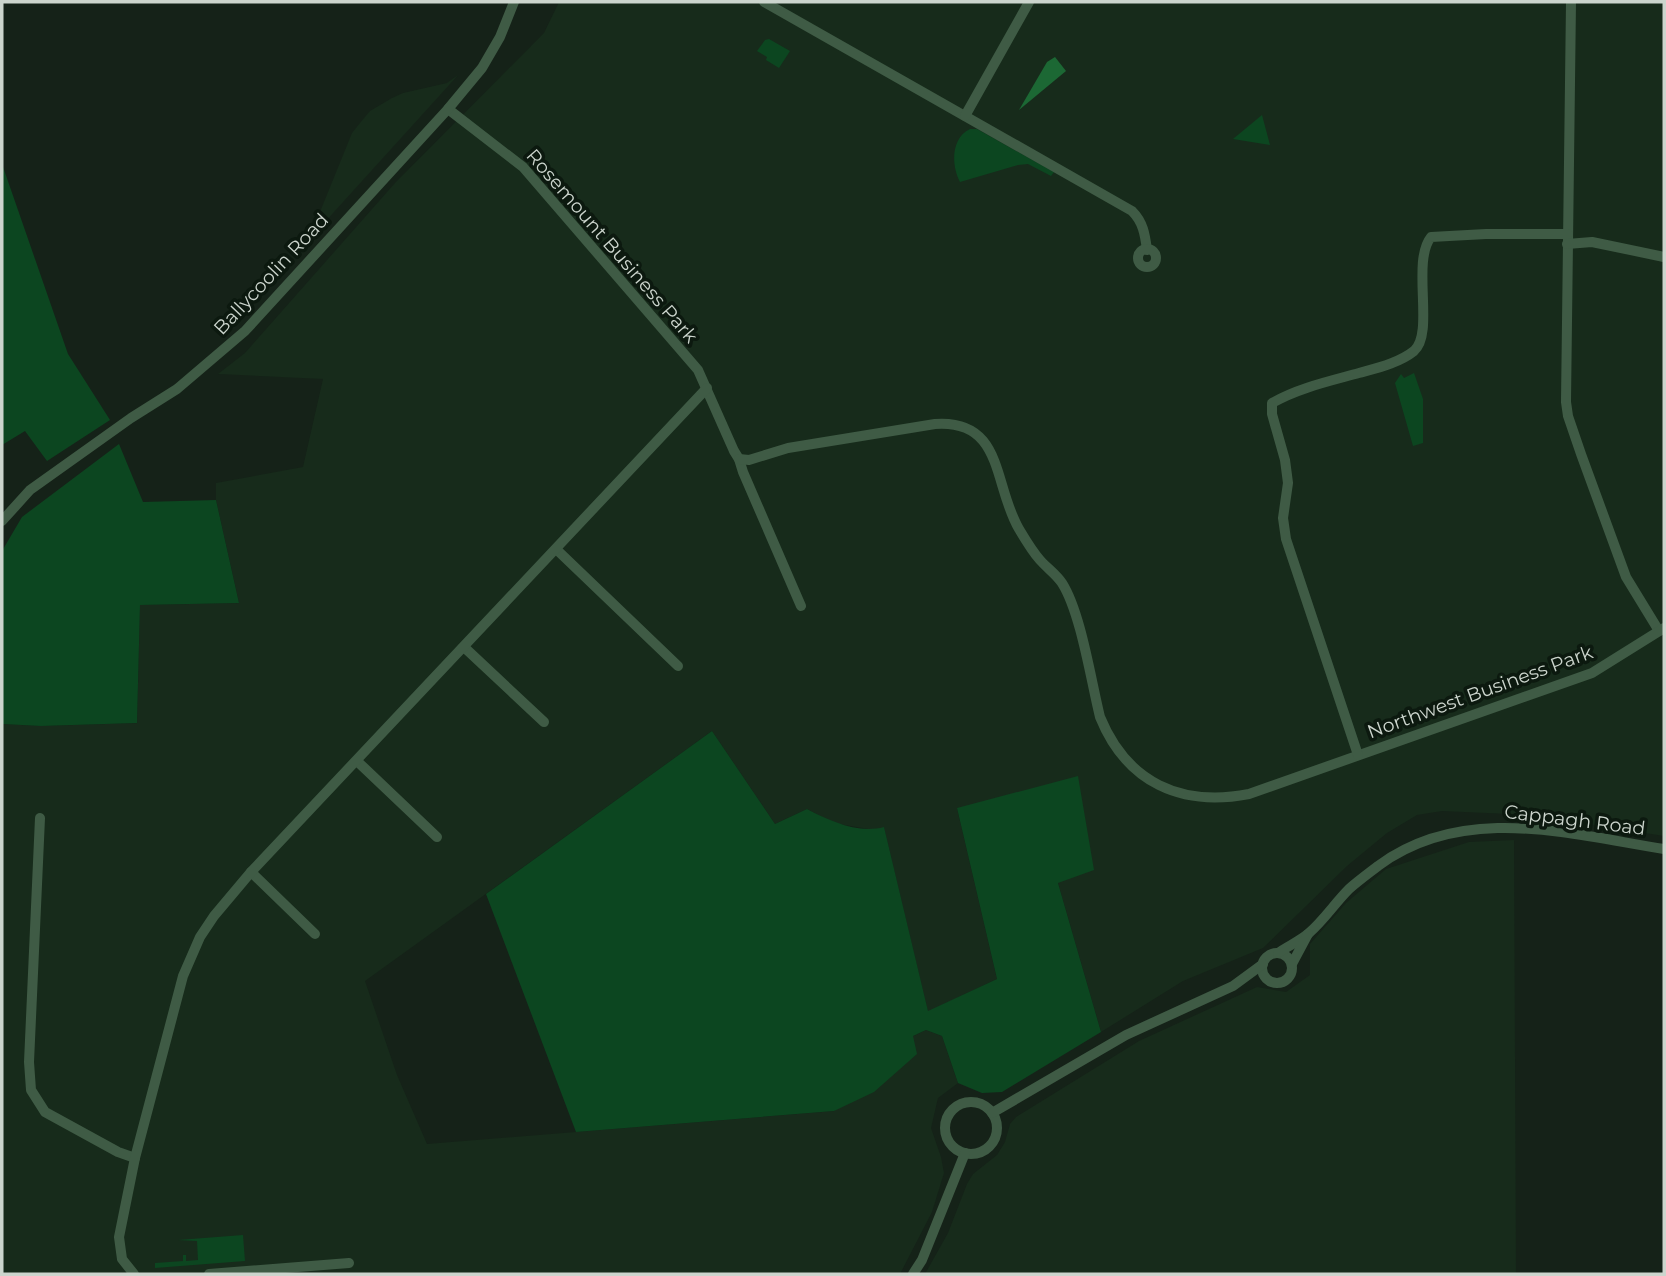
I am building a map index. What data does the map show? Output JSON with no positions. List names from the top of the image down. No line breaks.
{"streets":{"street":["Rosemount Business Park","Ballycoolin Road","Northwest Business Park","Cappagh Road"]},"crossings":[["Rosemount Business Park","Ballycoolin Road"]]}
